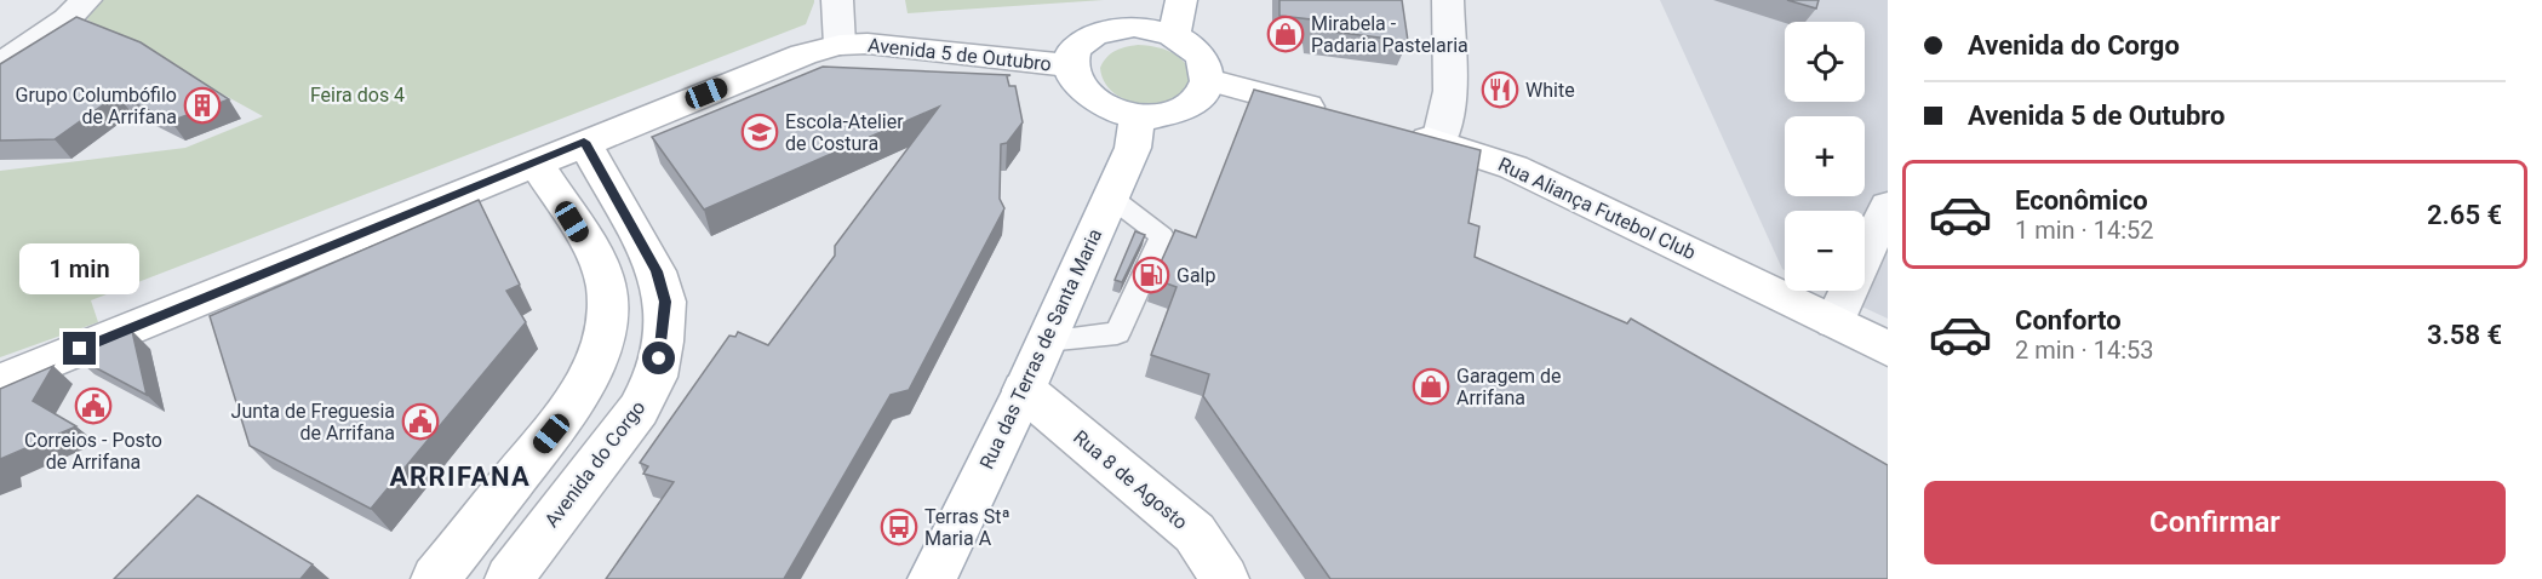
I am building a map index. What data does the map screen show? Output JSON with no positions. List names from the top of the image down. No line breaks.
{"streets":{"main road":["Avenida 5 de Outubro","Rua Aliança Futebol Club","Rua das Terras de Santa Maria","Avenida do Corgo","Rua 8 de Agosto"]},"crossings":[["Avenida 5 de Outubro","Rua das Terras de Santa Maria"],["Avenida 5 de Outubro","Avenida do Corgo"],["Rua das Terras de Santa Maria","Rua 8 de Agosto"]],"districts":["ARRIFANA"],"parks":["Feira dos 4"],"places":{"shop":["Mirabela - Padaria Pastelaria","Garagem de Arrifana"],"restaurant":["White"],"building":["Grupo Columbófilo de Arrifana"],"school or university":["Escola-Atelier de Costura"],"fuel station":["Galp"],"public building":["Correios - Posto de Arrifana","Junta de Freguesia de Arrifana"],"bus stop":["Terras Stª Maria A"]},"page":{"banner":["Avenida do Corgo","Avenida 5 de Outubro"],"map_buttons":["+","−"],"list":[{"name":"Econômico","note":"1 min · 14:52","value":"2.65 €"},{"name":"Conforto","note":"2 min · 14:53","value":"3.58 €"}],"bubble":"1 min","buttons":"Confirmar"}}
